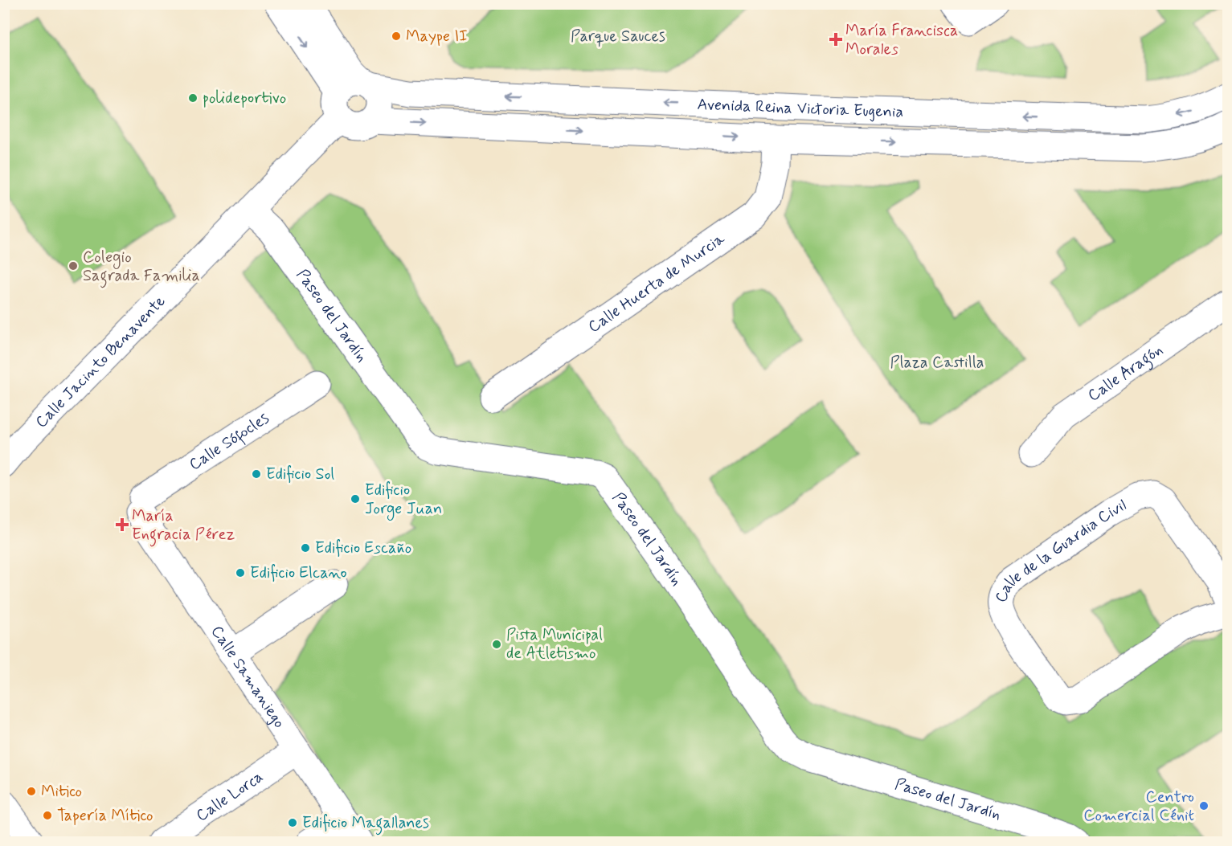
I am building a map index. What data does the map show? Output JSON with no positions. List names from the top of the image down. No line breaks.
{"streets":{"street":["Avenida Reina Victoria Eugenia","Calle Huerta de Murcia","Paseo del Jardín","Calle Jacinto Benavente","Calle Aragón","Calle Sófocles","Calle de la Guardia Civil","Calle Samaniego","Calle Lorca"]},"crossings":[["Avenida Reina Victoria Eugenia","Calle Huerta de Murcia"],["Avenida Reina Victoria Eugenia","Calle Jacinto Benavente"],["Paseo del Jardín","Calle Jacinto Benavente"],["Calle Sófocles","Calle Samaniego"],["Calle Samaniego","Calle Lorca"]],"parks":["Parque Sauces","Plaza Castilla"],"places":{"other":["Maype II","polideportivo","Colegio Sagrada Familia","Edificio Sol","Edificio Jorge Juan","Edificio Escaño","Edificio Elcano","Pista Municipal de Atletismo","Mitico","Centro Comercial Cénit","Tapería Mítico","Edificio Magallanes"],"health":["María Francisca Morales","María Engracia Pérez"]}}
